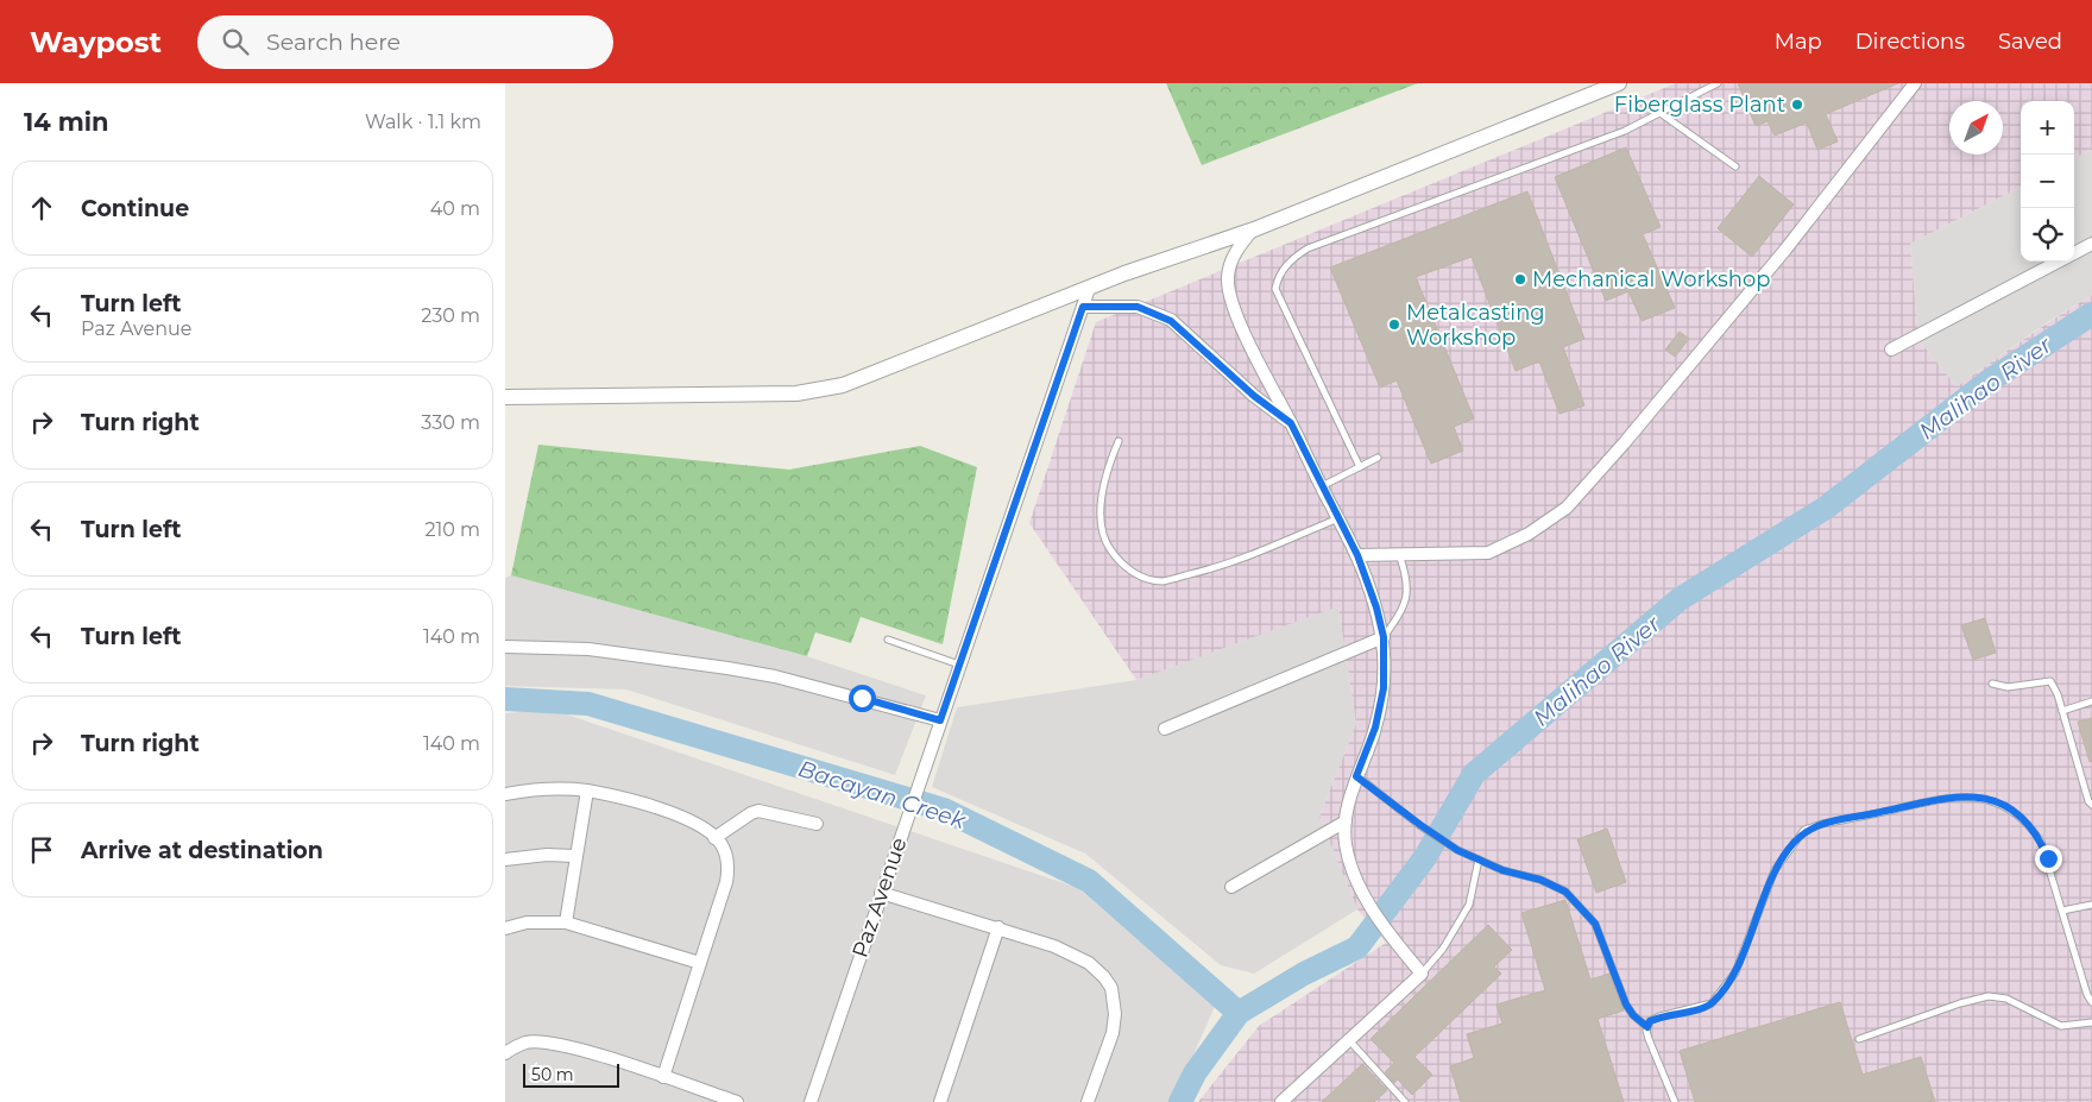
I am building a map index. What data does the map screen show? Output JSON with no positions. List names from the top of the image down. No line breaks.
{"streets":{"street":["Paz Avenue"]},"water":["Malihao River","Bacayan Creek"],"places":["Fiberglass Plant","Mechanical Workshop","Metalcasting Workshop"],"scale_bar":"50 m","north":"top right","page":{"header":"Waypost","search":"Search here","nav":["Map","Directions","Saved"],"heading":["14 min","Walk · 1.1 km"],"map_buttons":["+","−"],"list":[["Continue","40 m"],["Turn left","Paz Avenue","230 m"],["Turn right","330 m"],["Turn left","210 m"],["Turn left","140 m"],["Turn right","140 m"],"Arrive at destination"],"scale":"50 m"}}
